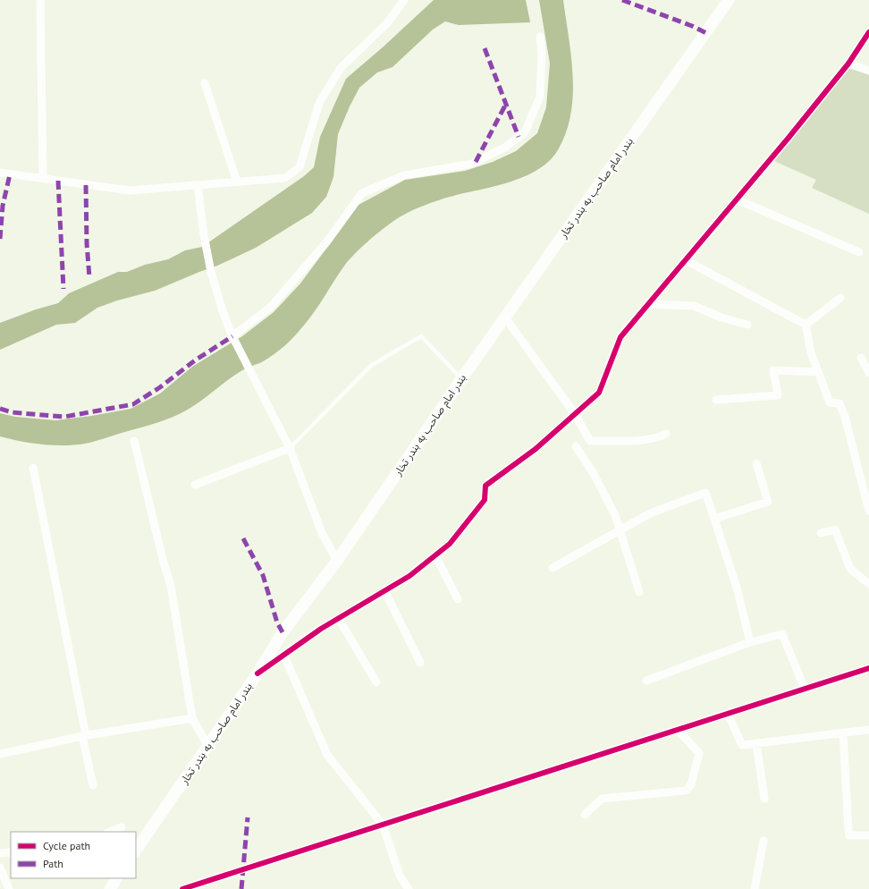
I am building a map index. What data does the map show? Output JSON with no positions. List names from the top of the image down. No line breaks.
{"streets":{"main road":["بندر امام صاحب به بندر تخار"]},"legend":["Cycle path","Path"]}
